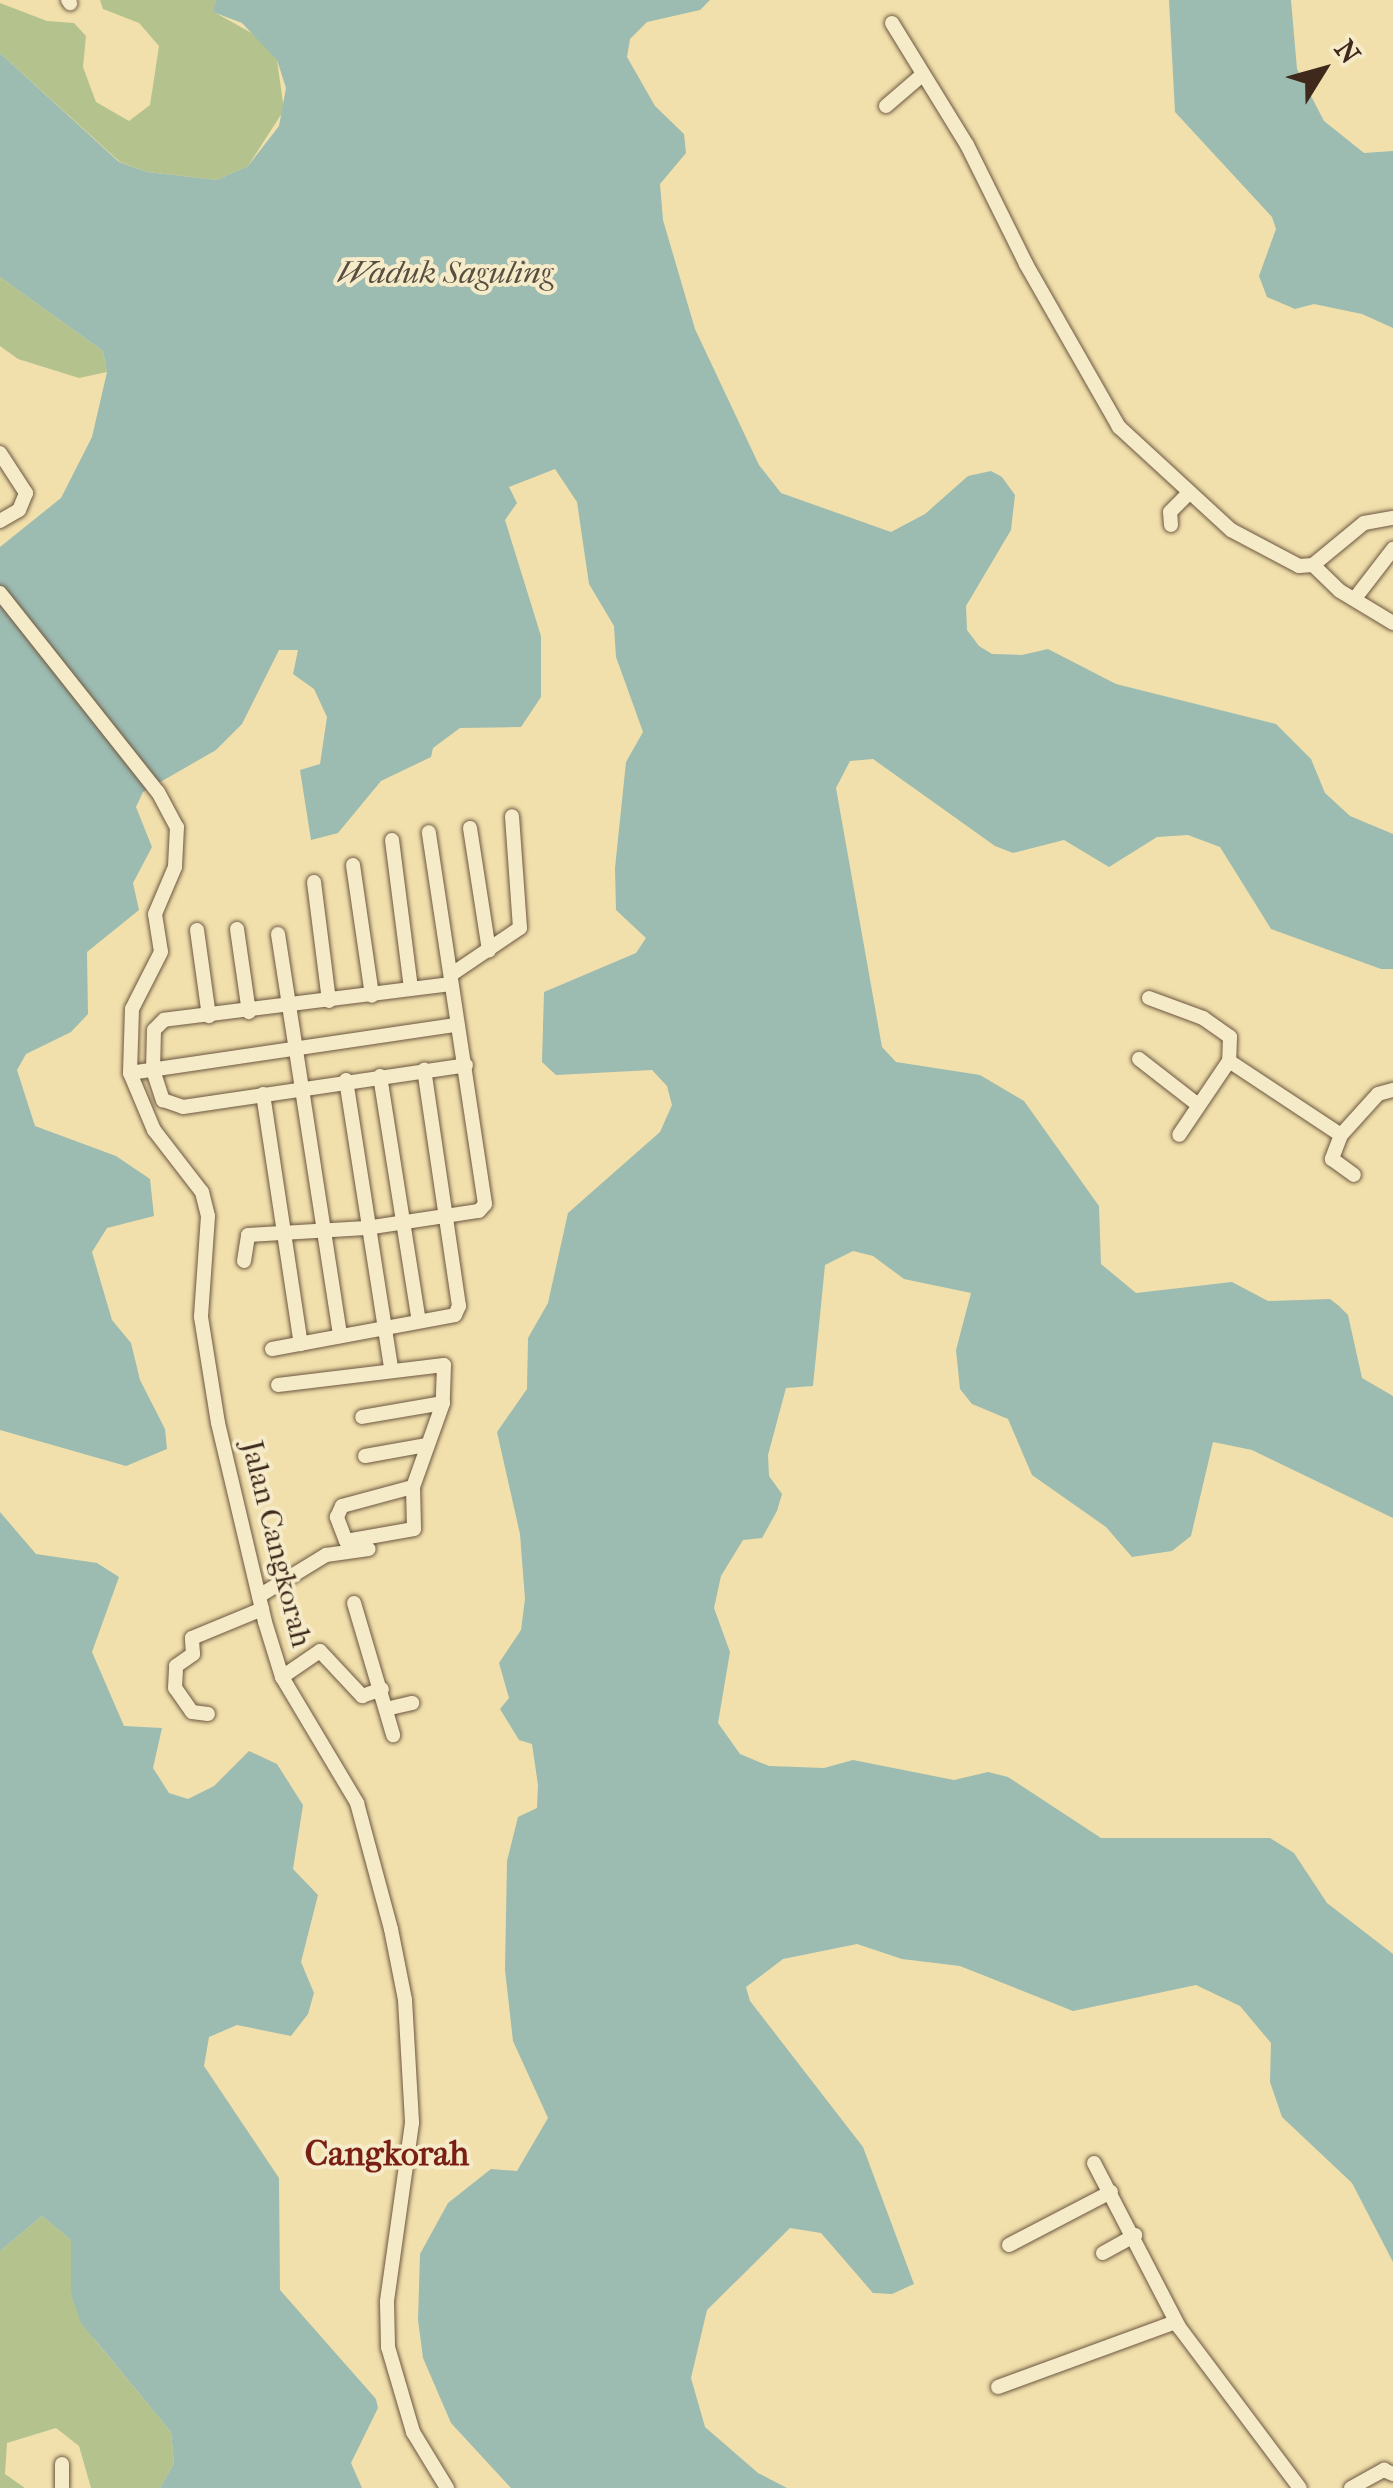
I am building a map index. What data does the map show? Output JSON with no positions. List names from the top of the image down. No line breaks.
{"streets":{"street":["Jalan Cangkorah"]},"districts":["Cangkorah"],"water":["Waduk Saguling"],"north":"top right"}
